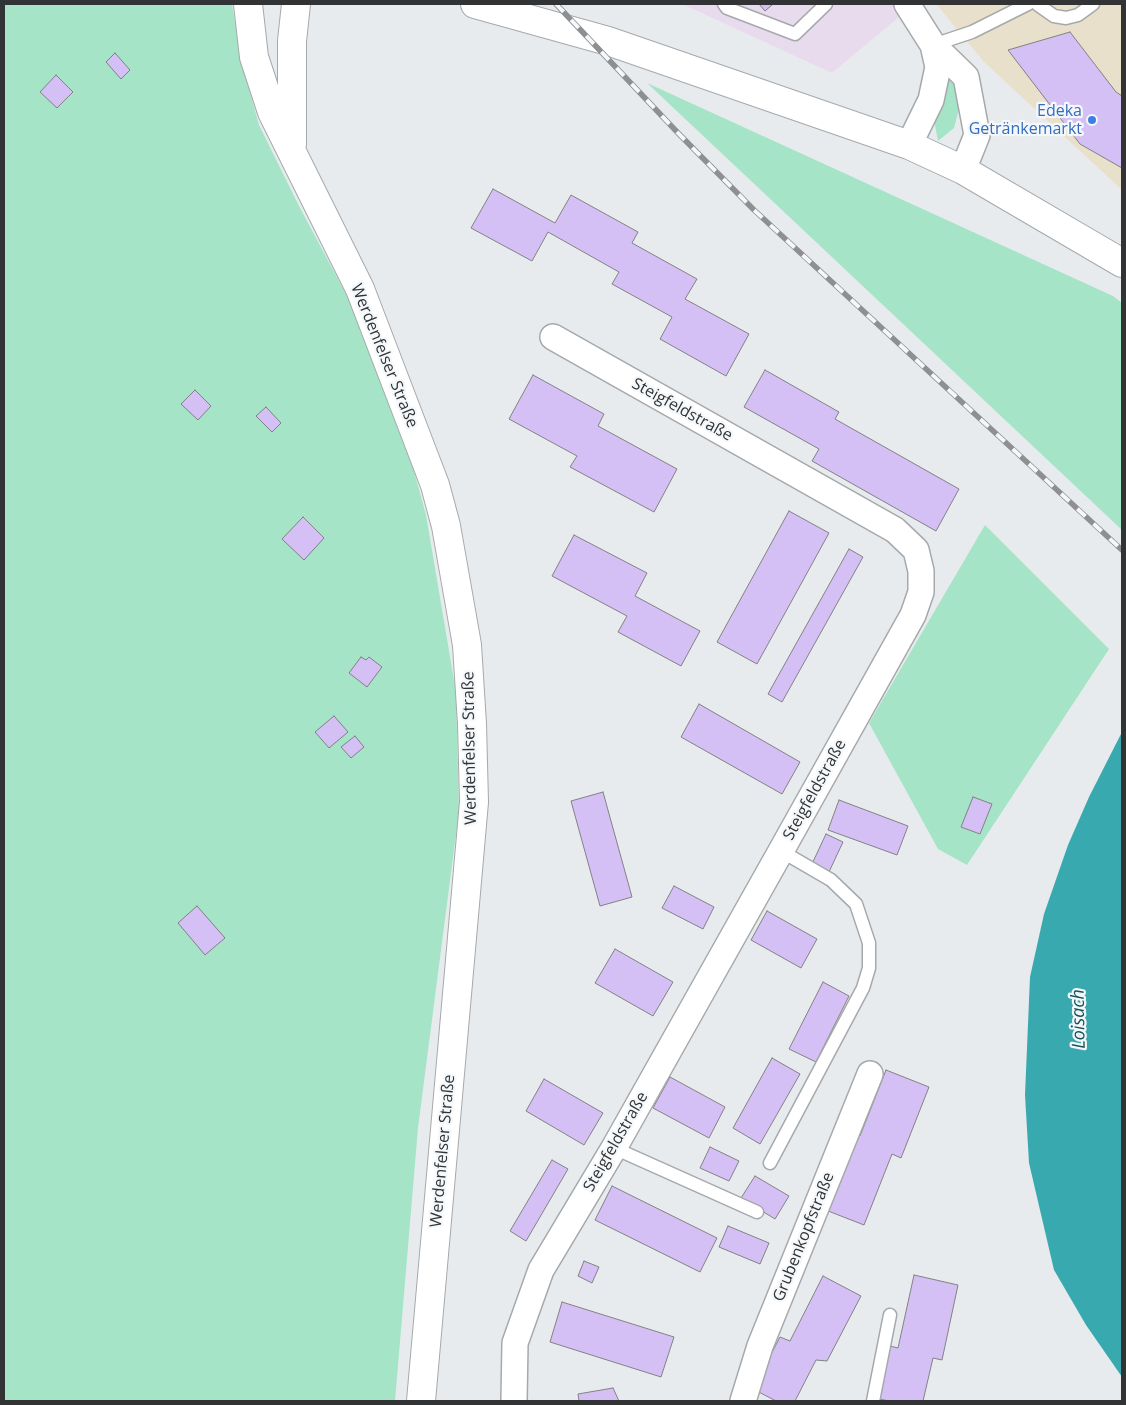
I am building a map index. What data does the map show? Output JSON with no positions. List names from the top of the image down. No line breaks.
{"streets":{"street":["Werdenfelser Straße","Steigfeldstraße","Grubenkopfstraße"]},"water":["Loisach"],"places":["Edeka Getränkemarkt"]}
